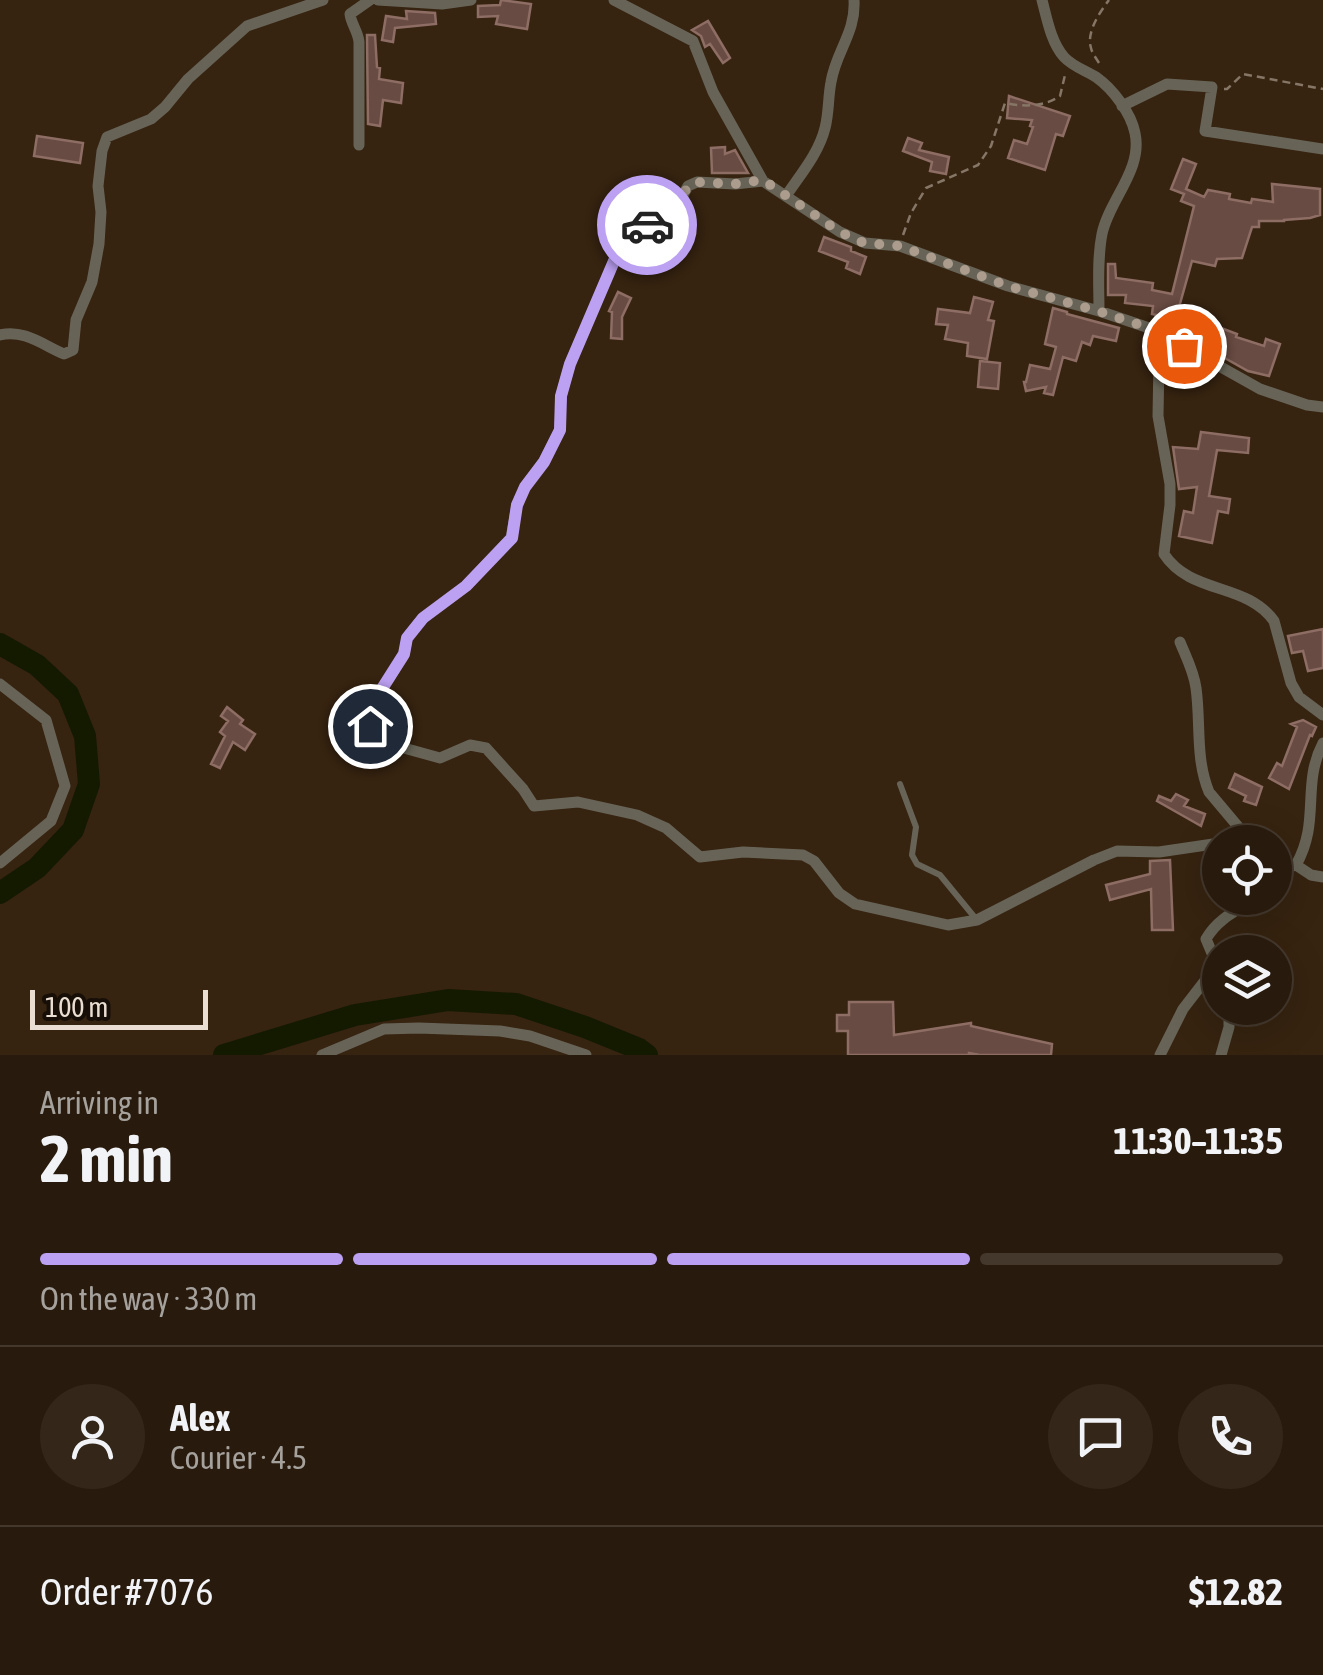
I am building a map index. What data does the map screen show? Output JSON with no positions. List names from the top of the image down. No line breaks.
{"scale_bar":"100 m","page":{"scale":"100 m","heading":["2 min","Arriving in","11:30–11:35"],"panel":["Alex","Courier · 4.5","Order #7076","$12.82"],"bar":"On the way · 330 m"}}
